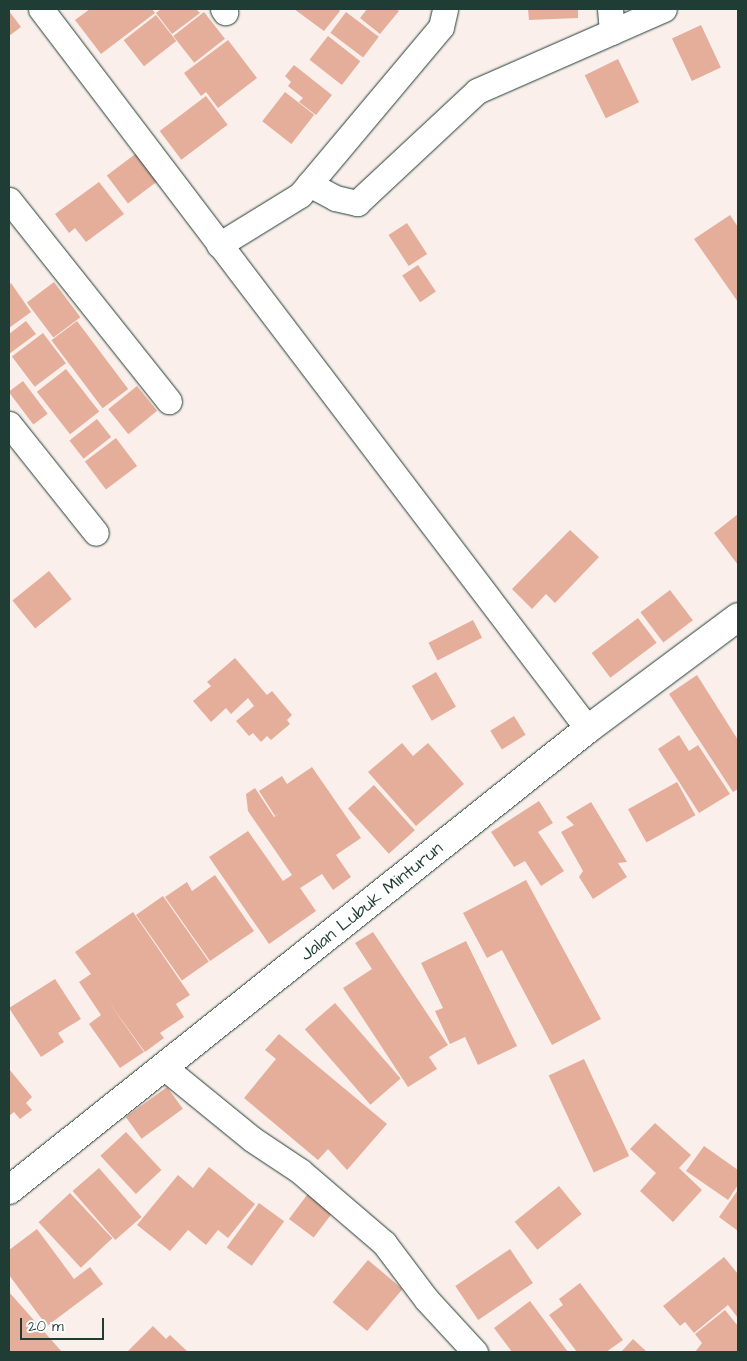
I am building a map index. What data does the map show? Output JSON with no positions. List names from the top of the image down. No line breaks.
{"streets":{"street":["Jalan Lubuk Minturun"]},"scale_bar":"20 m"}
